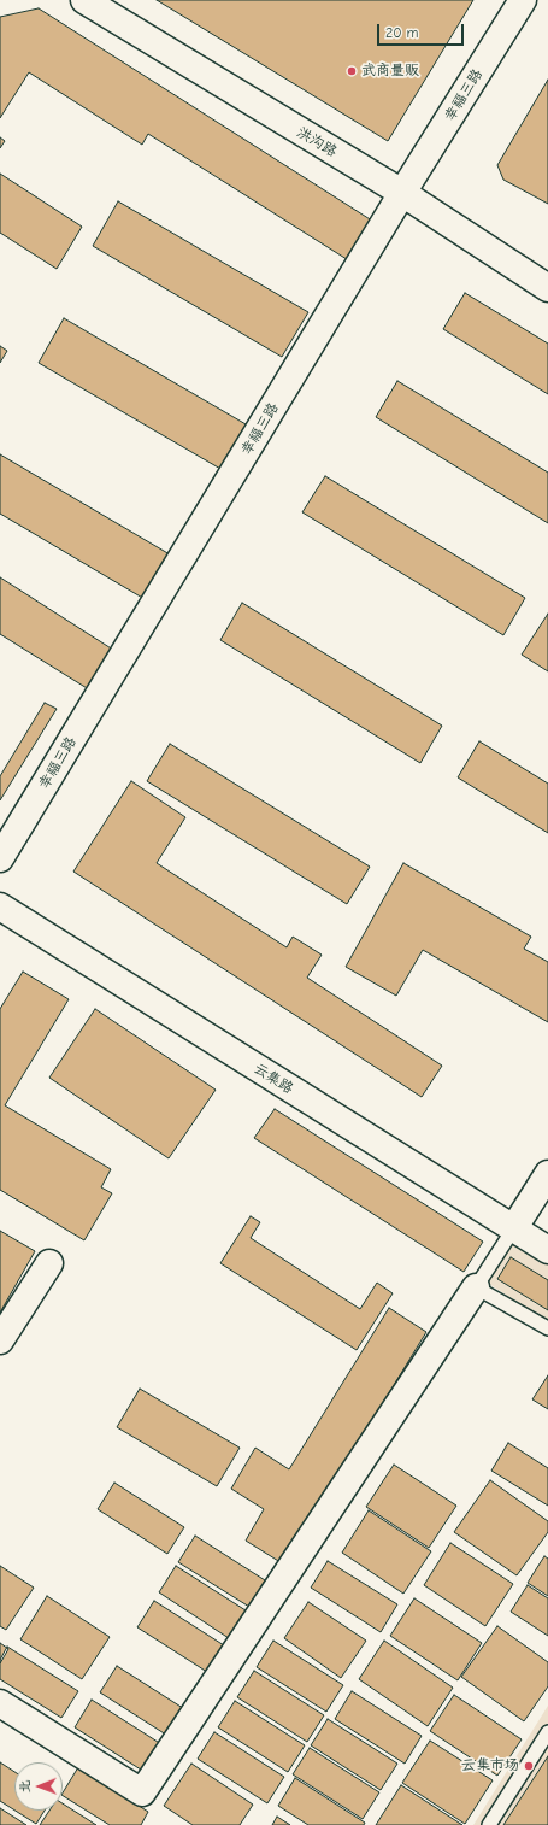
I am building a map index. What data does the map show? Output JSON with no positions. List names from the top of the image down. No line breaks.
{"streets":{"street":["幸福三路","洪沟路","云集路"]},"crossings":[["幸福三路","洪沟路"]],"places":["武商量贩","云集市场"],"scale_bar":"20 m","north":"left"}
